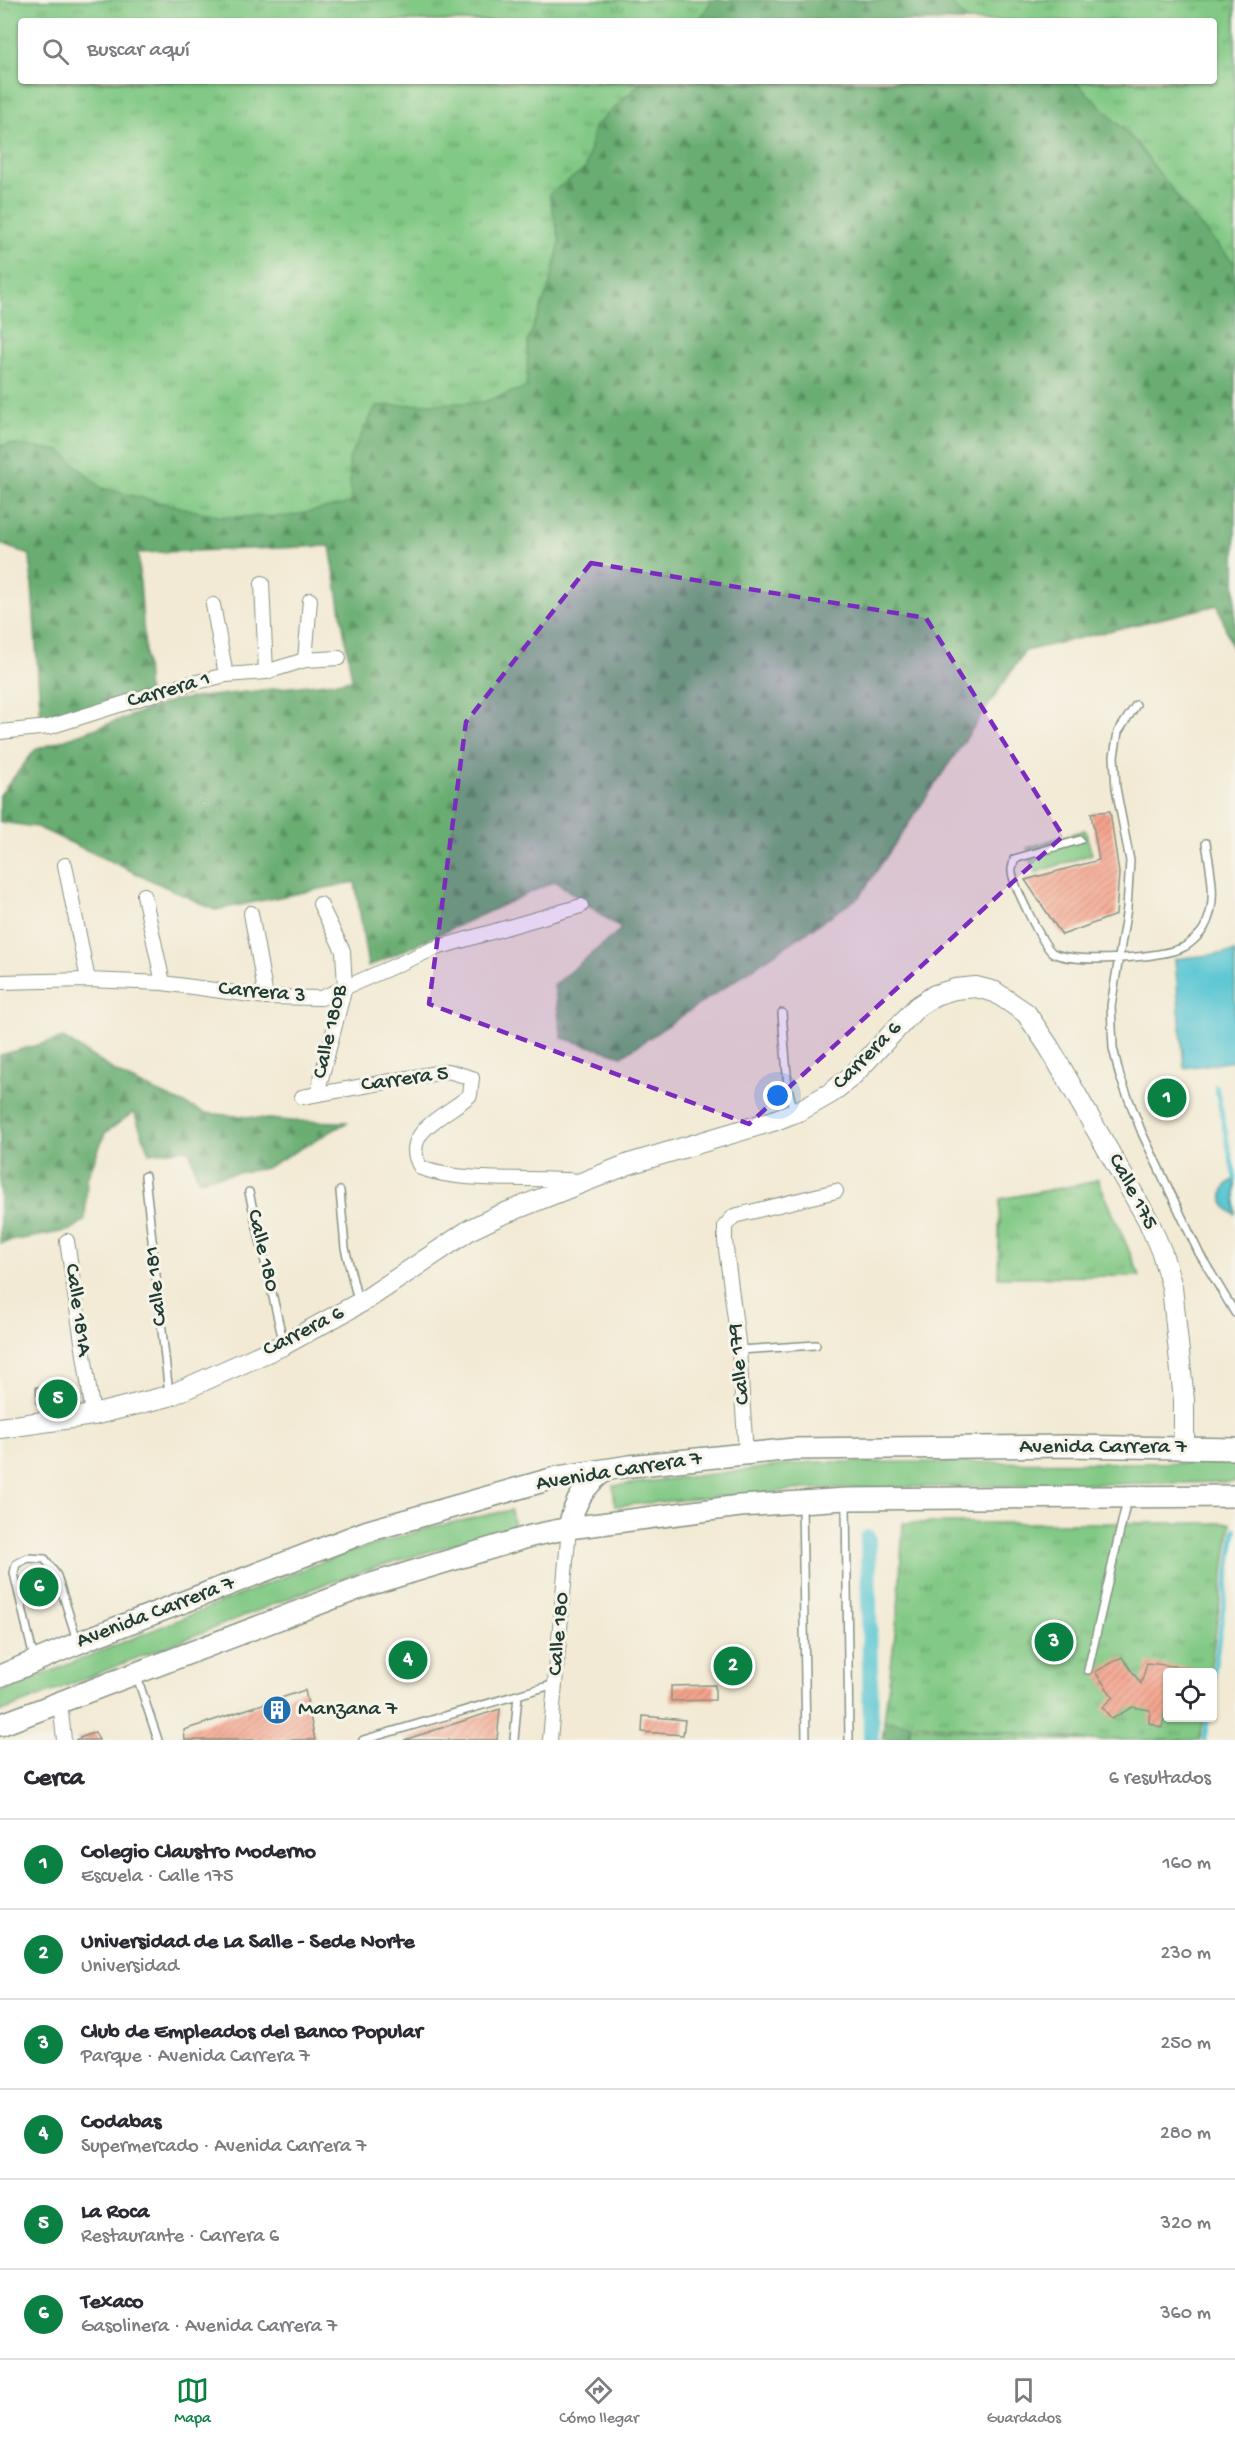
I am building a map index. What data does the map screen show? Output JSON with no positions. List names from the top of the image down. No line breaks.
{"streets":{"main road":["Avenida Carrera 7"],"street":["Carrera 1","Carrera 3","Calle 180B","Carrera 6","Carrera 5","Calle 175","Calle 180","Calle 181A","Calle 179"],"lane":["Calle 181"]},"crossings":[["Carrera 3","Calle 180B"],["Calle 180B","Carrera 5"],["Carrera 6","Carrera 5"],["Carrera 6","Calle 175"],["Carrera 6","Calle 180"],["Carrera 6","Calle 181"],["Carrera 6","Calle 181A"],["Calle 175","Avenida Carrera 7"],["Calle 180","Avenida Carrera 7"],["Calle 179","Avenida Carrera 7"]],"places":{"building":["Manzana 7"]},"page":{"search":"Buscar aquí","pins":["1","5","6","3","4","2"],"heading":["Cerca","6 resultados"],"list":[{"mark":"1","name":"Colegio Claustro Moderno","note":"Escuela · Calle 175","value":"160 m"},{"mark":"2","name":"Universidad de La Salle - Sede Norte","note":"Universidad","value":"230 m"},{"mark":"3","name":"Club de Empleados del Banco Popular","note":"Parque · Avenida Carrera 7","value":"250 m"},{"mark":"4","name":"Codabas","note":"Supermercado · Avenida Carrera 7","value":"280 m"},{"mark":"5","name":"La Roca","note":"Restaurante · Carrera 6","value":"320 m"},{"mark":"6","name":"Texaco","note":"Gasolinera · Avenida Carrera 7","value":"360 m"}],"nav":["Mapa","Cómo llegar","Guardados"]}}
